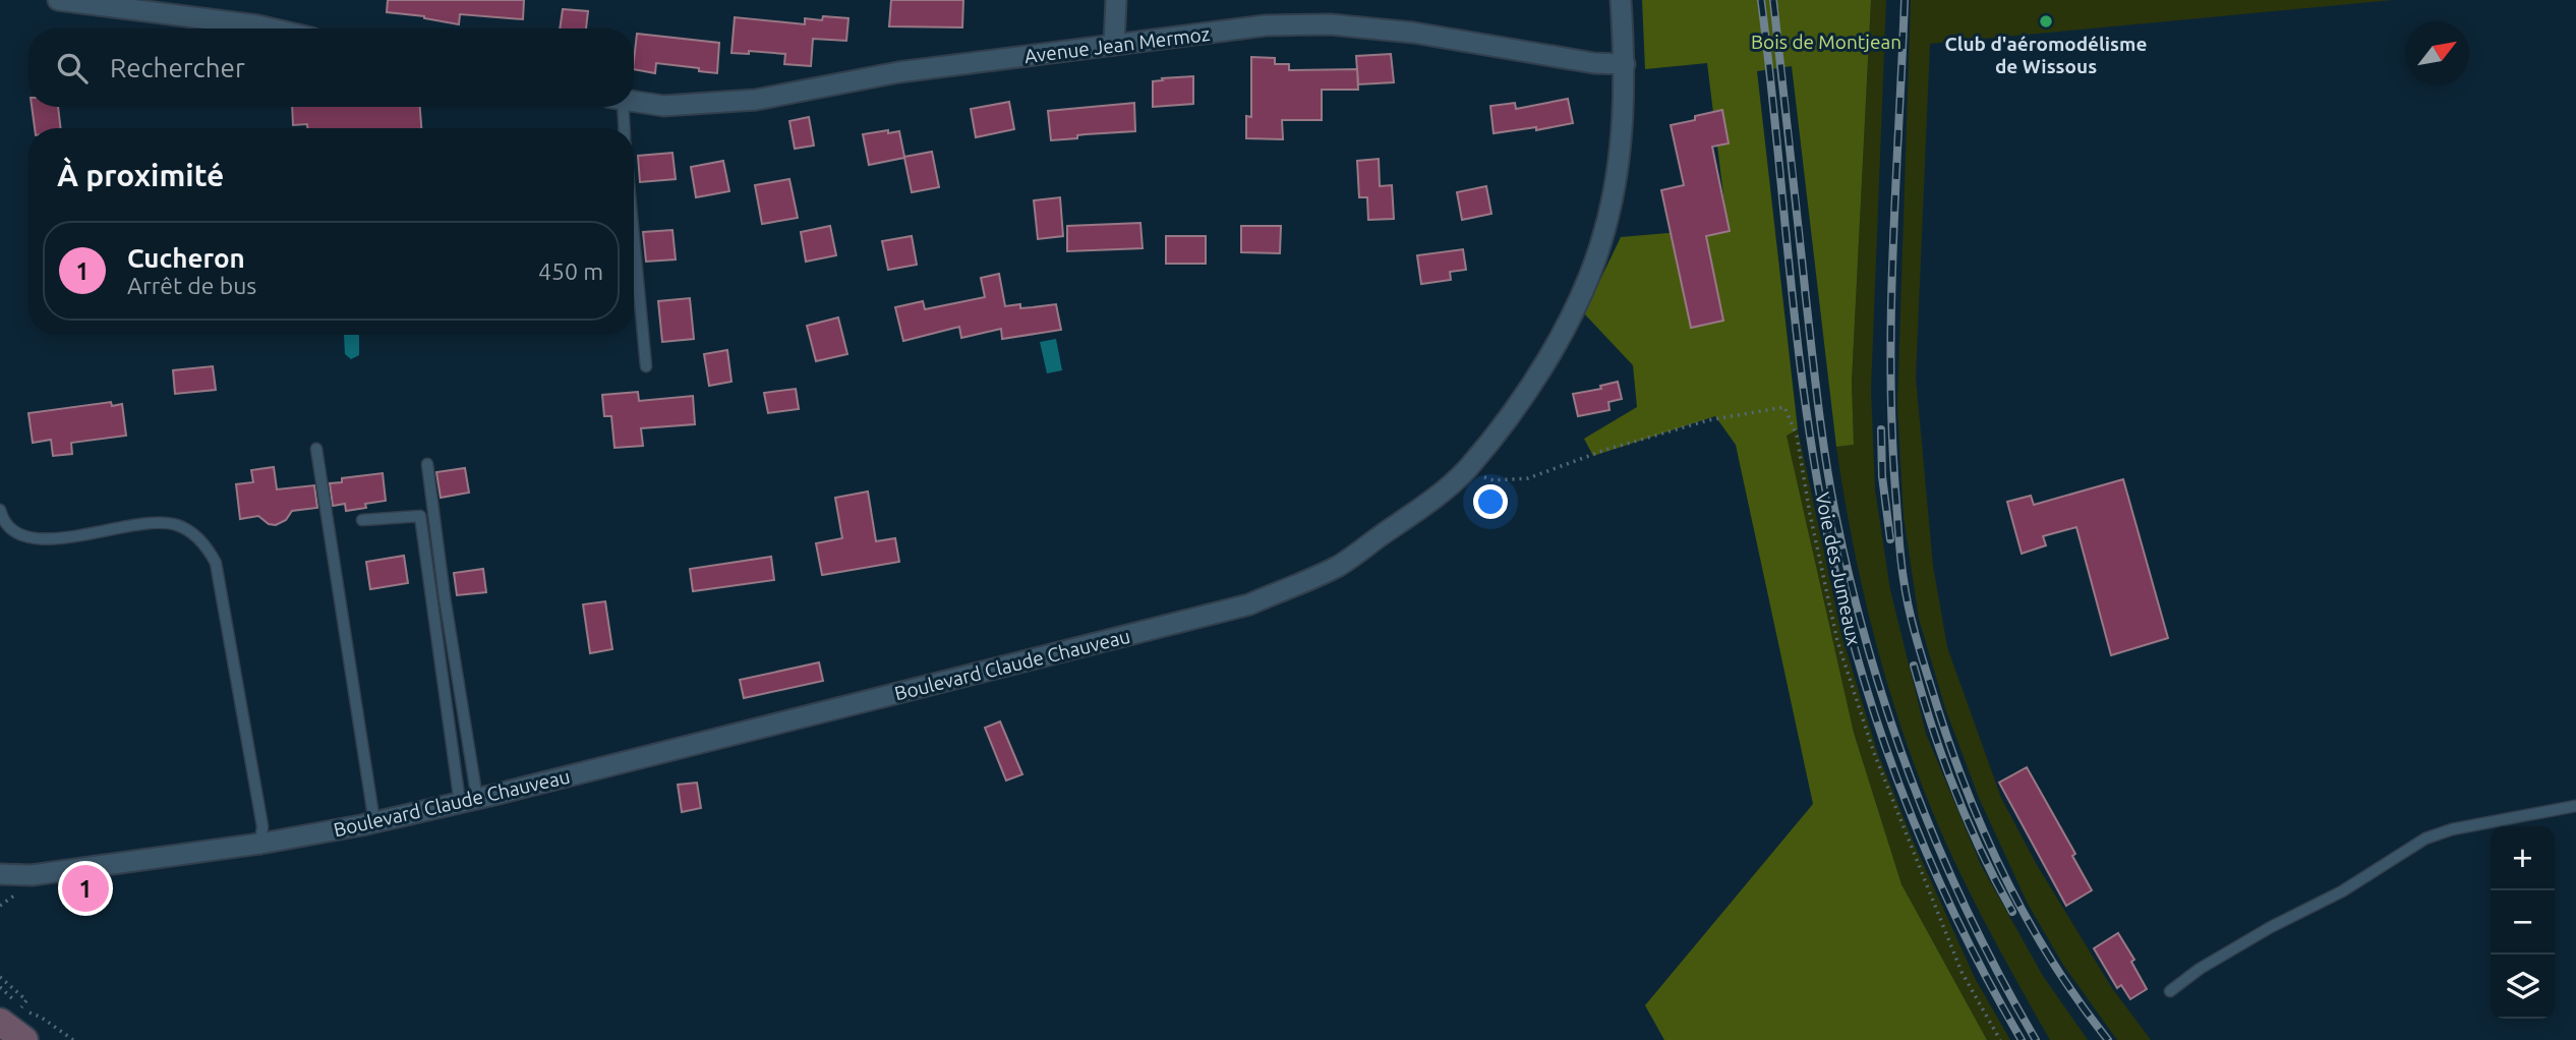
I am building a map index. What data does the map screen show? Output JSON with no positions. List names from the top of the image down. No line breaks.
{"streets":{"street":["Avenue Jean Mermoz","Boulevard Claude Chauveau"],"path":["Voie des Jumeaux"]},"crossings":[["Avenue Jean Mermoz","Boulevard Claude Chauveau"],["Voie des Jumeaux","Boulevard Claude Chauveau"]],"parks":["Bois de Montjean"],"places":["Club d'aéromodélisme de Wissous"],"north":"top right","page":{"search":"Rechercher","heading":"À proximité","list":[{"mark":"1","name":"Cucheron","note":"Arrêt de bus","value":"450 m"}],"map_buttons":["+","−"],"pins":"1"}}
